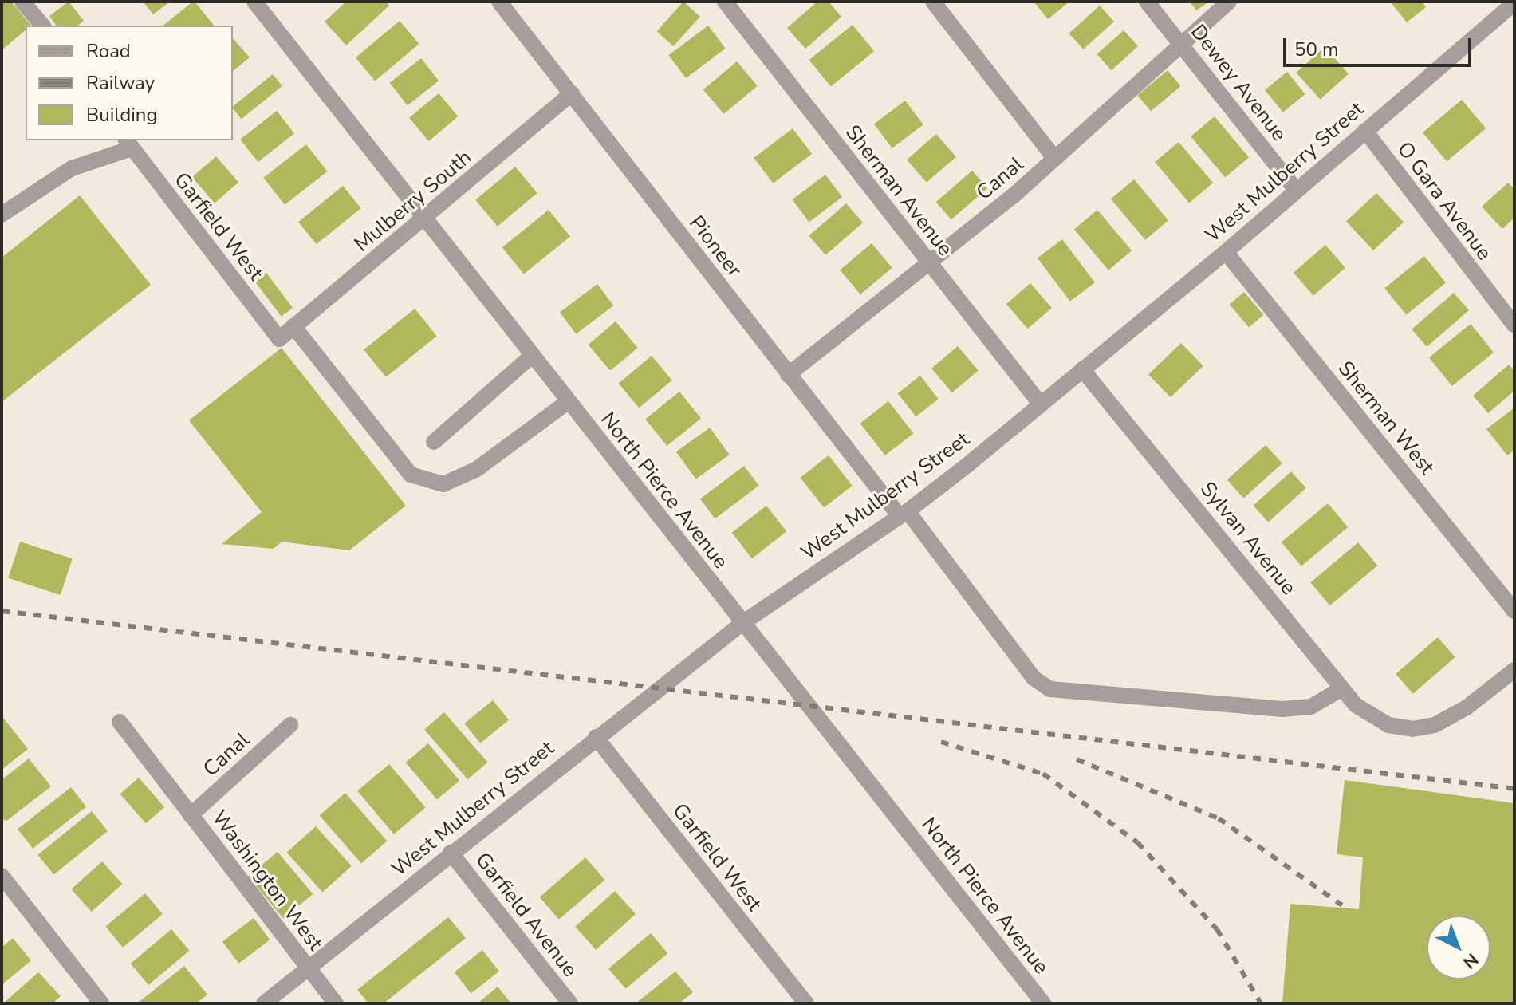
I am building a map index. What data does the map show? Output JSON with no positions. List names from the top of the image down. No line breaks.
{"streets":{"street":["Dewey Avenue","West Mulberry Street","Canal","Sherman Avenue","Mulberry South","O Gara Avenue","Garfield West","Pioneer","Sherman West","North Pierce Avenue","Sylvan Avenue","Washington West","Garfield Avenue"]},"crossings":[["Dewey Avenue","West Mulberry Street"],["Dewey Avenue","Canal"],["West Mulberry Street","Sherman Avenue"],["West Mulberry Street","O Gara Avenue"],["West Mulberry Street","Garfield West"],["West Mulberry Street","Pioneer"],["West Mulberry Street","Sherman West"],["West Mulberry Street","North Pierce Avenue"],["West Mulberry Street","Sylvan Avenue"],["West Mulberry Street","Washington West"],["West Mulberry Street","Garfield Avenue"],["Canal","Sherman Avenue"],["Canal","Pioneer"],["Canal","Washington West"],["Mulberry South","Garfield West"],["Mulberry South","Pioneer"],["Mulberry South","North Pierce Avenue"],["Pioneer","Sylvan Avenue"]],"legend":["Road","Railway","Building"],"scale_bar":"50 m","north":"bottom right"}
